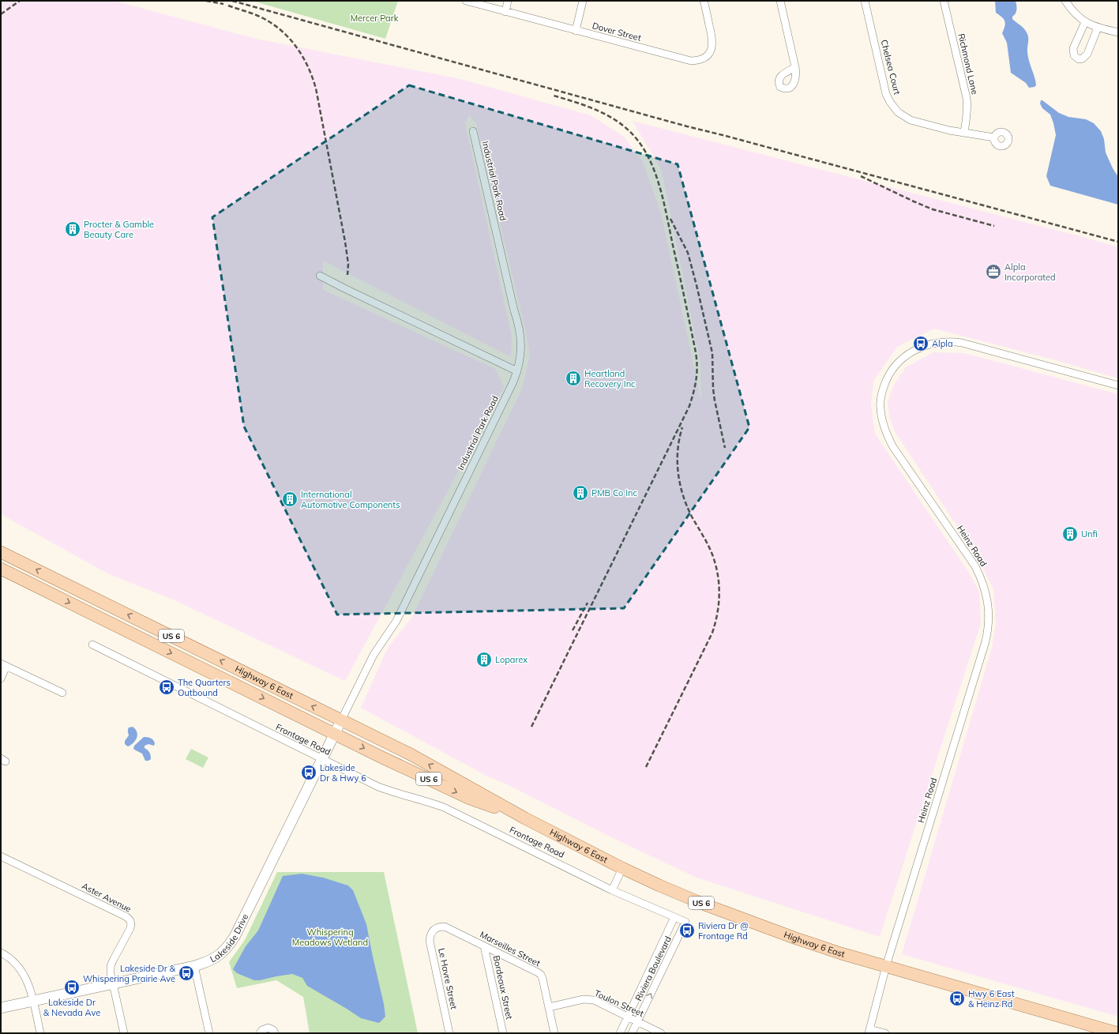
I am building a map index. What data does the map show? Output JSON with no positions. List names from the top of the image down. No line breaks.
{"streets":{"main road":["US 6","Highway 6 East"],"street":["Dover Street","Richmond Lane","Chelsea Court","Industrial Park Road","Heinz Road","Frontage Road","Aster Avenue","Lakeside Drive","Marseilles Street","Riviera Boulevard","Le Havre Street","Bordeaux Street","Toulon Street"]},"crossings":[["Richmond Lane","Chelsea Court"],["Industrial Park Road","Highway 6 East"],["Industrial Park Road","Lakeside Drive"],["Heinz Road","Highway 6 East"],["Highway 6 East","Lakeside Drive"],["Frontage Road","Lakeside Drive"],["Frontage Road","Riviera Boulevard"],["Aster Avenue","Lakeside Drive"],["Marseilles Street","Le Havre Street"],["Marseilles Street","Bordeaux Street"],["Marseilles Street","Toulon Street"],["Riviera Boulevard","Toulon Street"]],"parks":["Mercer Park","Whispering Meadows Wetland"],"places":{"building":["Procter & Gamble Beauty Care","Heartland Recovery Inc","PMB Co Inc","International Automotive Components","Unfi","Loparex"],"office":["Alpla Incorporated"],"bus stop":["Alpla","The Quarters Outbound","Lakeside Dr & Hwy 6","Riviera Dr @ Frontage Rd","Lakeside Dr & Whispering Prairie Ave","Lakeside Dr & Nevada Ave","Hwy 6 East & Heinz Rd"]}}
